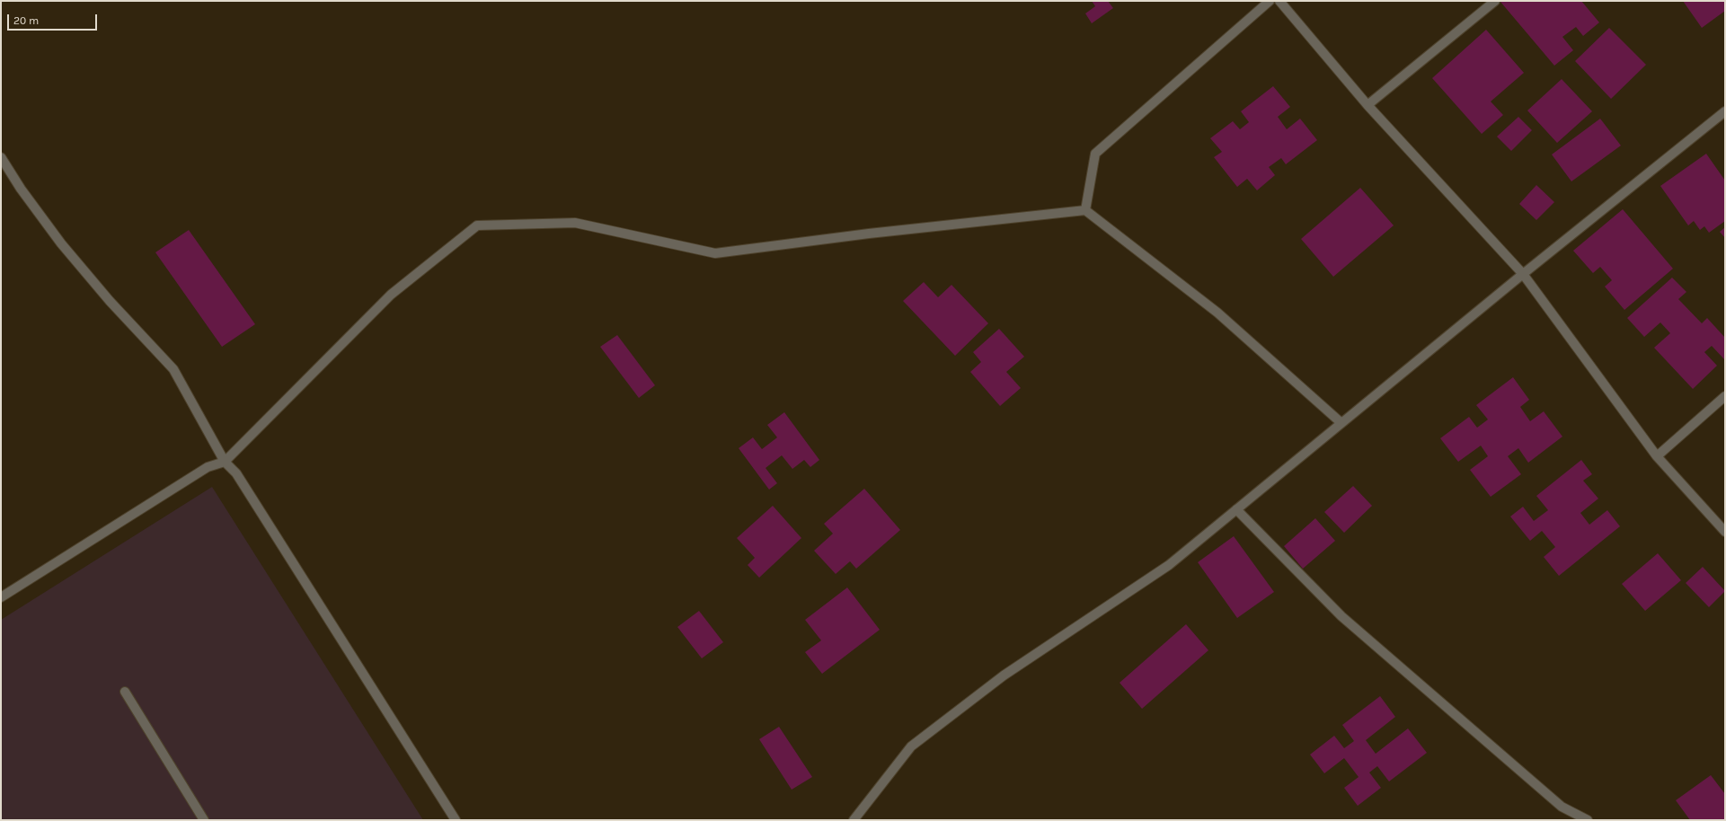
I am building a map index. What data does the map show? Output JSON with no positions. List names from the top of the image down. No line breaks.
{"scale_bar":"20 m"}
